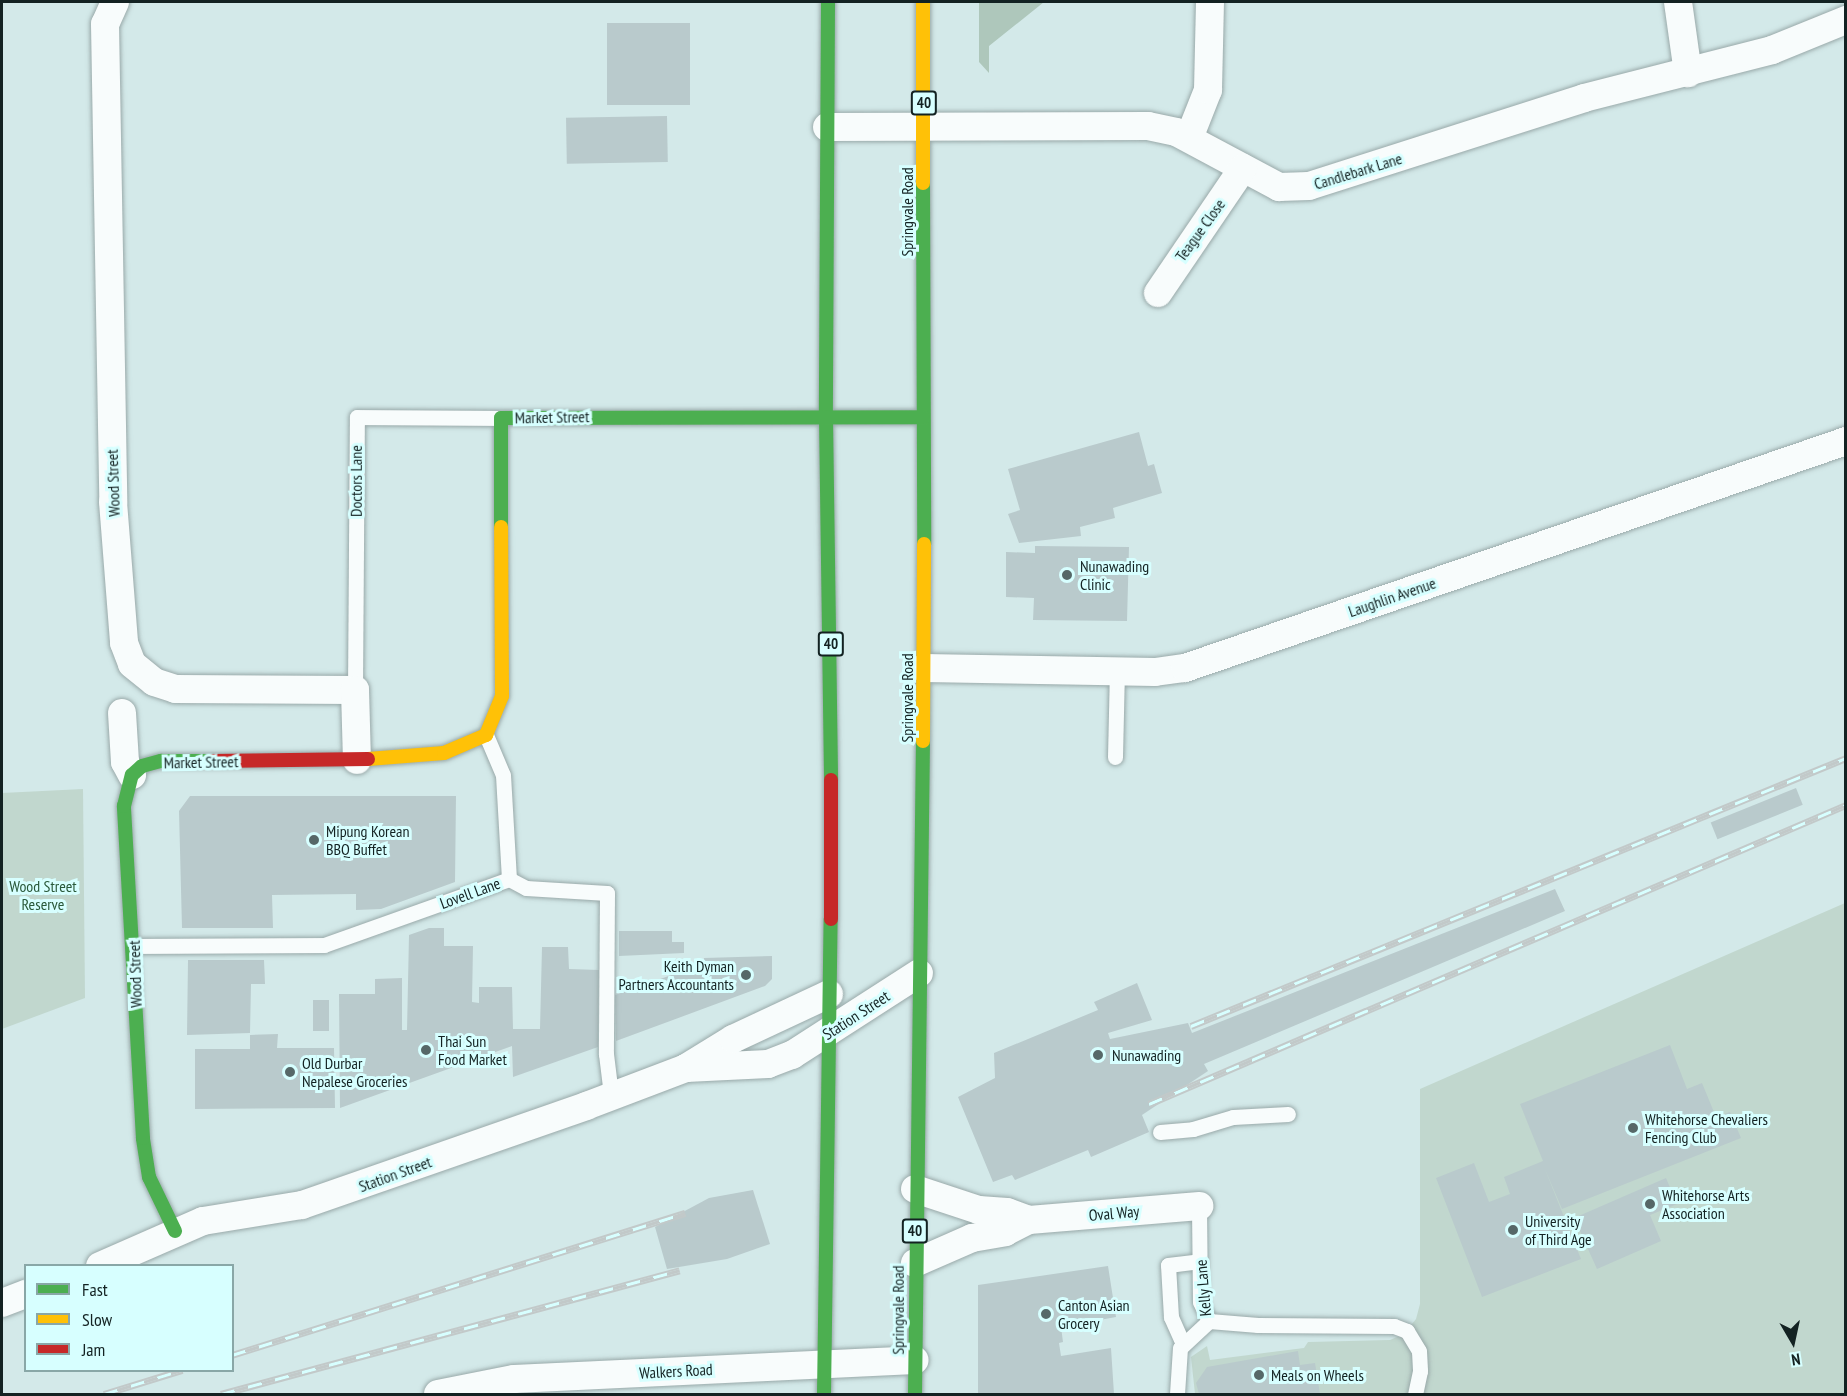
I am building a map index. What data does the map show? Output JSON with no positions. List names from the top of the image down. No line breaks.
{"streets":{"main road":["40","Springvale Road","Market Street","Wood Street"],"street":["Candlebark Lane","Teague Close","Laughlin Avenue","Station Street","Oval Way","Walkers Road"],"lane":["Doctors Lane","Lovell Lane","Kelly Lane"]},"crossings":[["40","Candlebark Lane"],["40","Market Street"],["40","Station Street"],["40","Walkers Road"],["Candlebark Lane","Springvale Road"],["Candlebark Lane","Teague Close"],["Springvale Road","Market Street"],["Springvale Road","Laughlin Avenue"],["Springvale Road","Station Street"],["Springvale Road","Oval Way"],["Springvale Road","Walkers Road"],["Market Street","Doctors Lane"],["Market Street","Wood Street"],["Doctors Lane","Wood Street"],["Wood Street","Lovell Lane"],["Wood Street","Station Street"],["Lovell Lane","Station Street"],["Oval Way","Kelly Lane"]],"parks":["Wood Street Reserve"],"places":["Nunawading Clinic","Mipung Korean BBQ Buffet","Keith Dyman Partners Accountants","Thai Sun Food Market","Nunawading","Old Durbar Nepalese Groceries","Whitehorse Chevaliers Fencing Club","Whitehorse Arts Association","University of Third Age","Canton Asian Grocery","Meals on Wheels"],"legend":["Fast","Slow","Jam"],"north":"bottom"}
